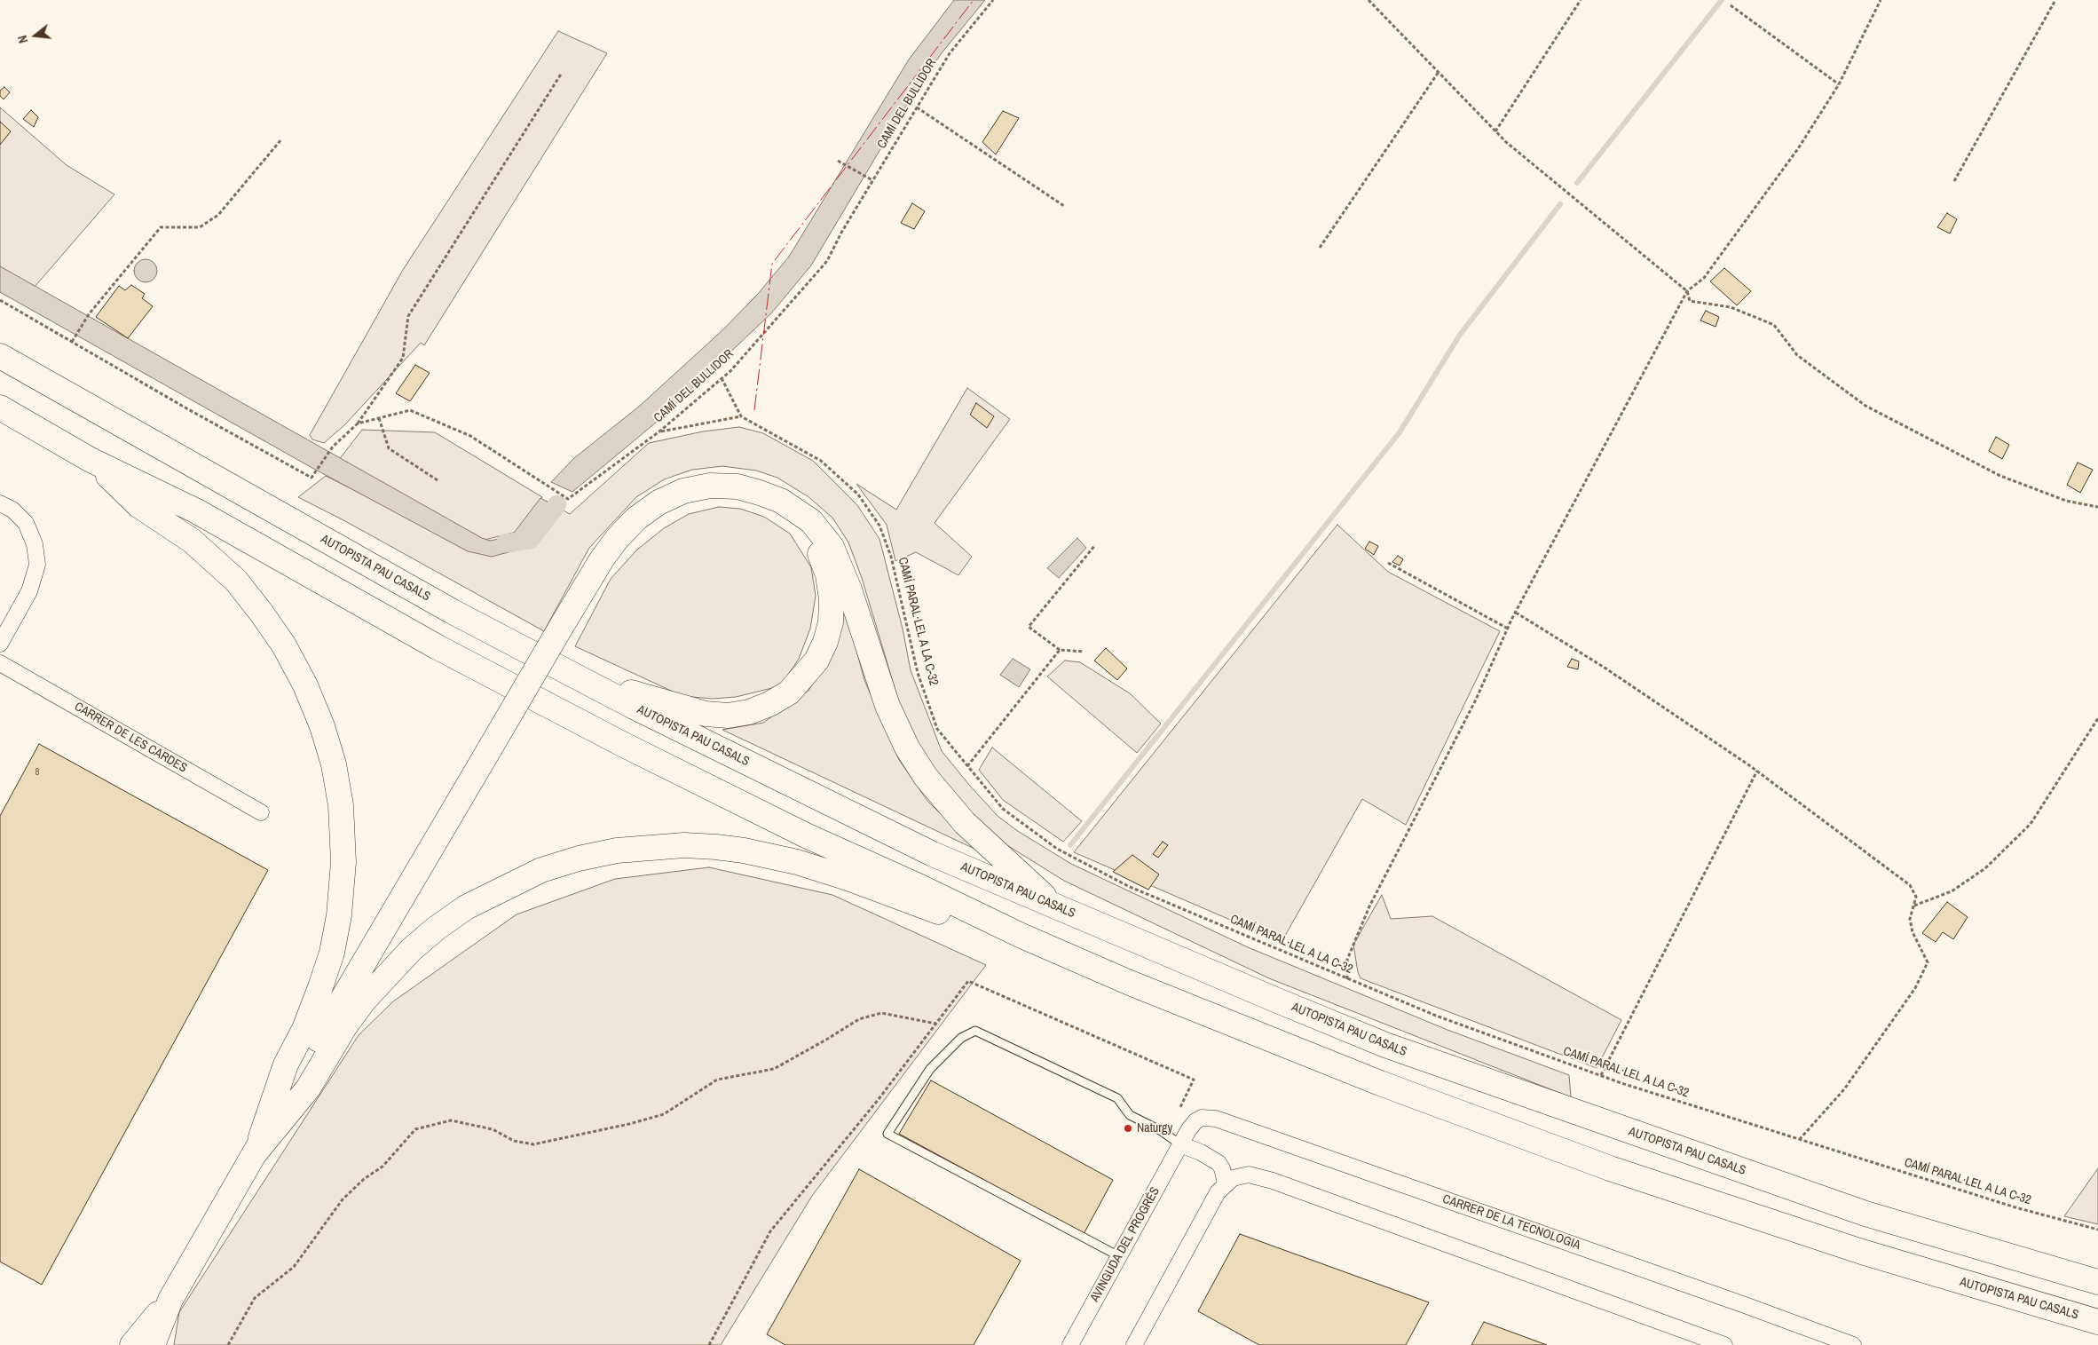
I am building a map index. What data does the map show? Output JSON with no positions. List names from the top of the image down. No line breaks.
{"streets":{"highway":["AUTOPISTA PAU CASALS"],"street":["CARRER DE LES CARDES","CARRER DE LA TECNOLOGIA","AVINGUDA DEL PROGRÉS"],"path":["CAMÍ DEL BULLIDOR","CAMÍ PARAL·LEL A LA C-32"]},"crossings":[["CARRER DE LA TECNOLOGIA","AVINGUDA DEL PROGRÉS"]],"places":["Naturgy"],"house_numbers":["8"],"north":"left"}
